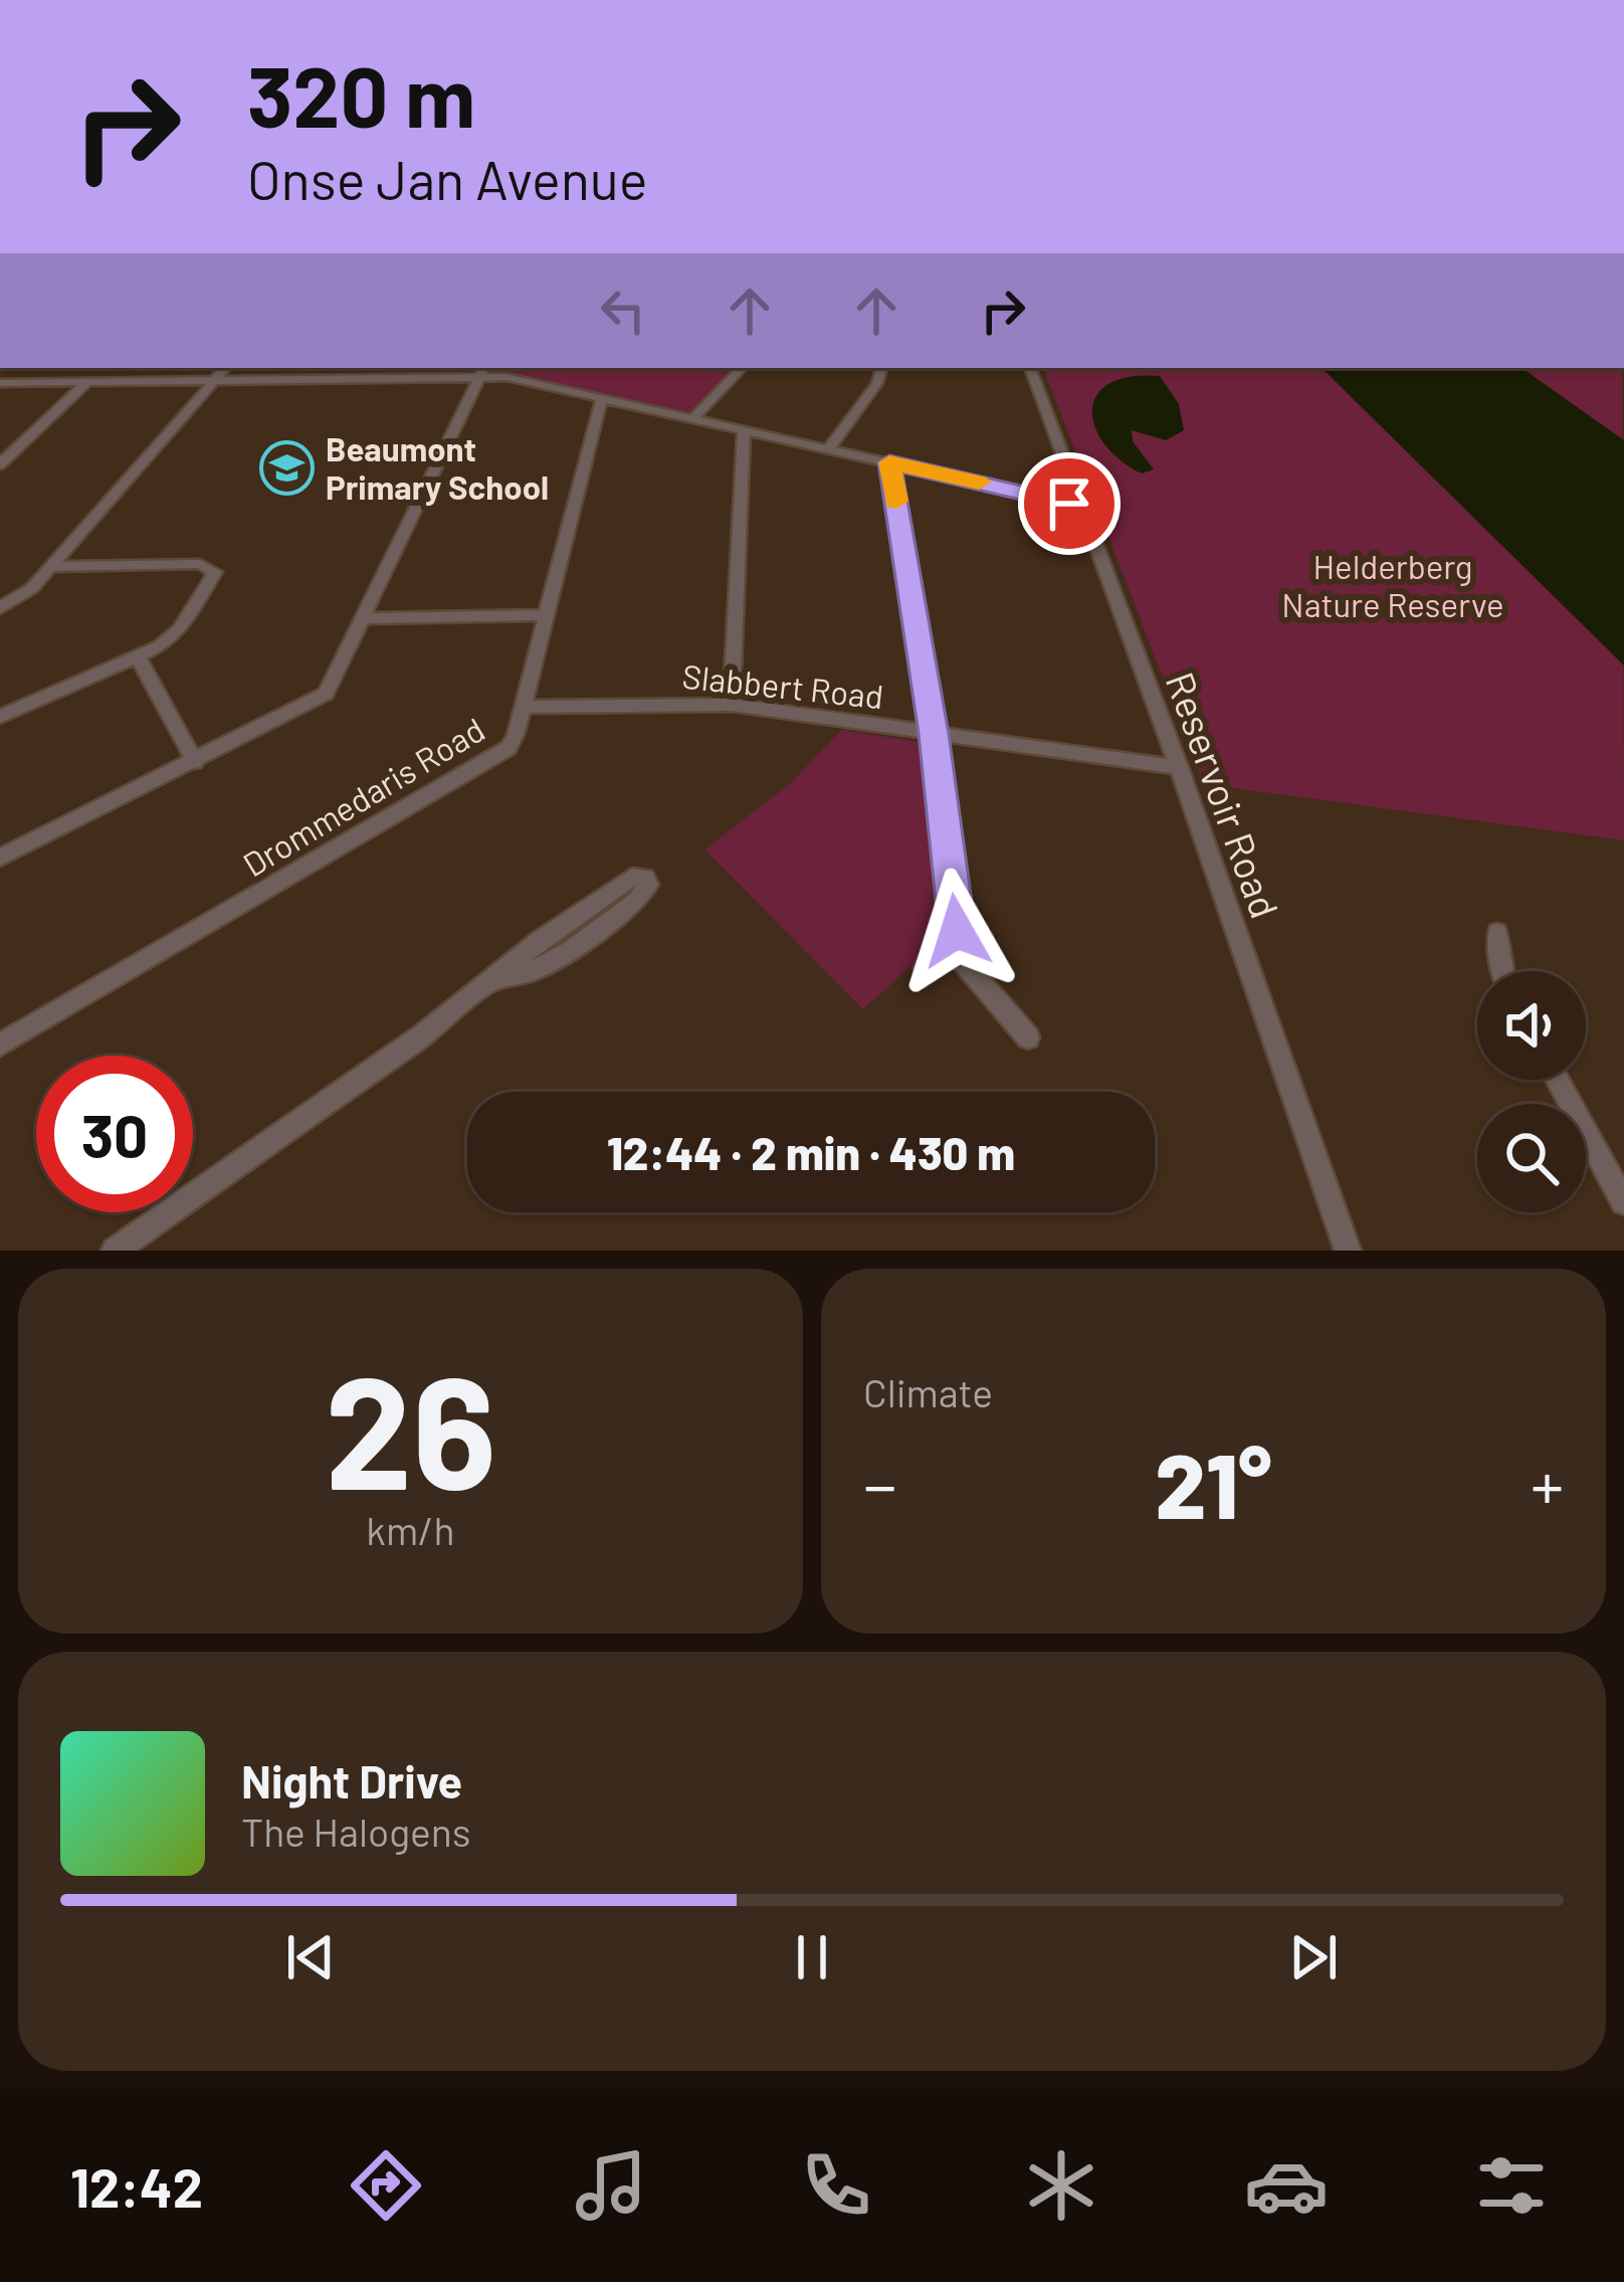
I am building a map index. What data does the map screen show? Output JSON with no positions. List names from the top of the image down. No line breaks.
{"streets":{"street":["Slabbert Road","Reservoir Road","Drommedaris Road"]},"crossings":[["Slabbert Road","Reservoir Road"],["Slabbert Road","Drommedaris Road"]],"parks":["Helderberg Nature Reserve"],"places":{"school or university":["Beaumont Primary School"]},"page":{"turn":["320 m","Onse Jan Avenue"],"limit":"30","trip":"12:44 · 2 min · 430 m","tile":[["26","km/h"],"Climate"],"heat":["−","21°","+"],"song":["Night Drive","The Halogens"],"tabs":"12:42"}}
